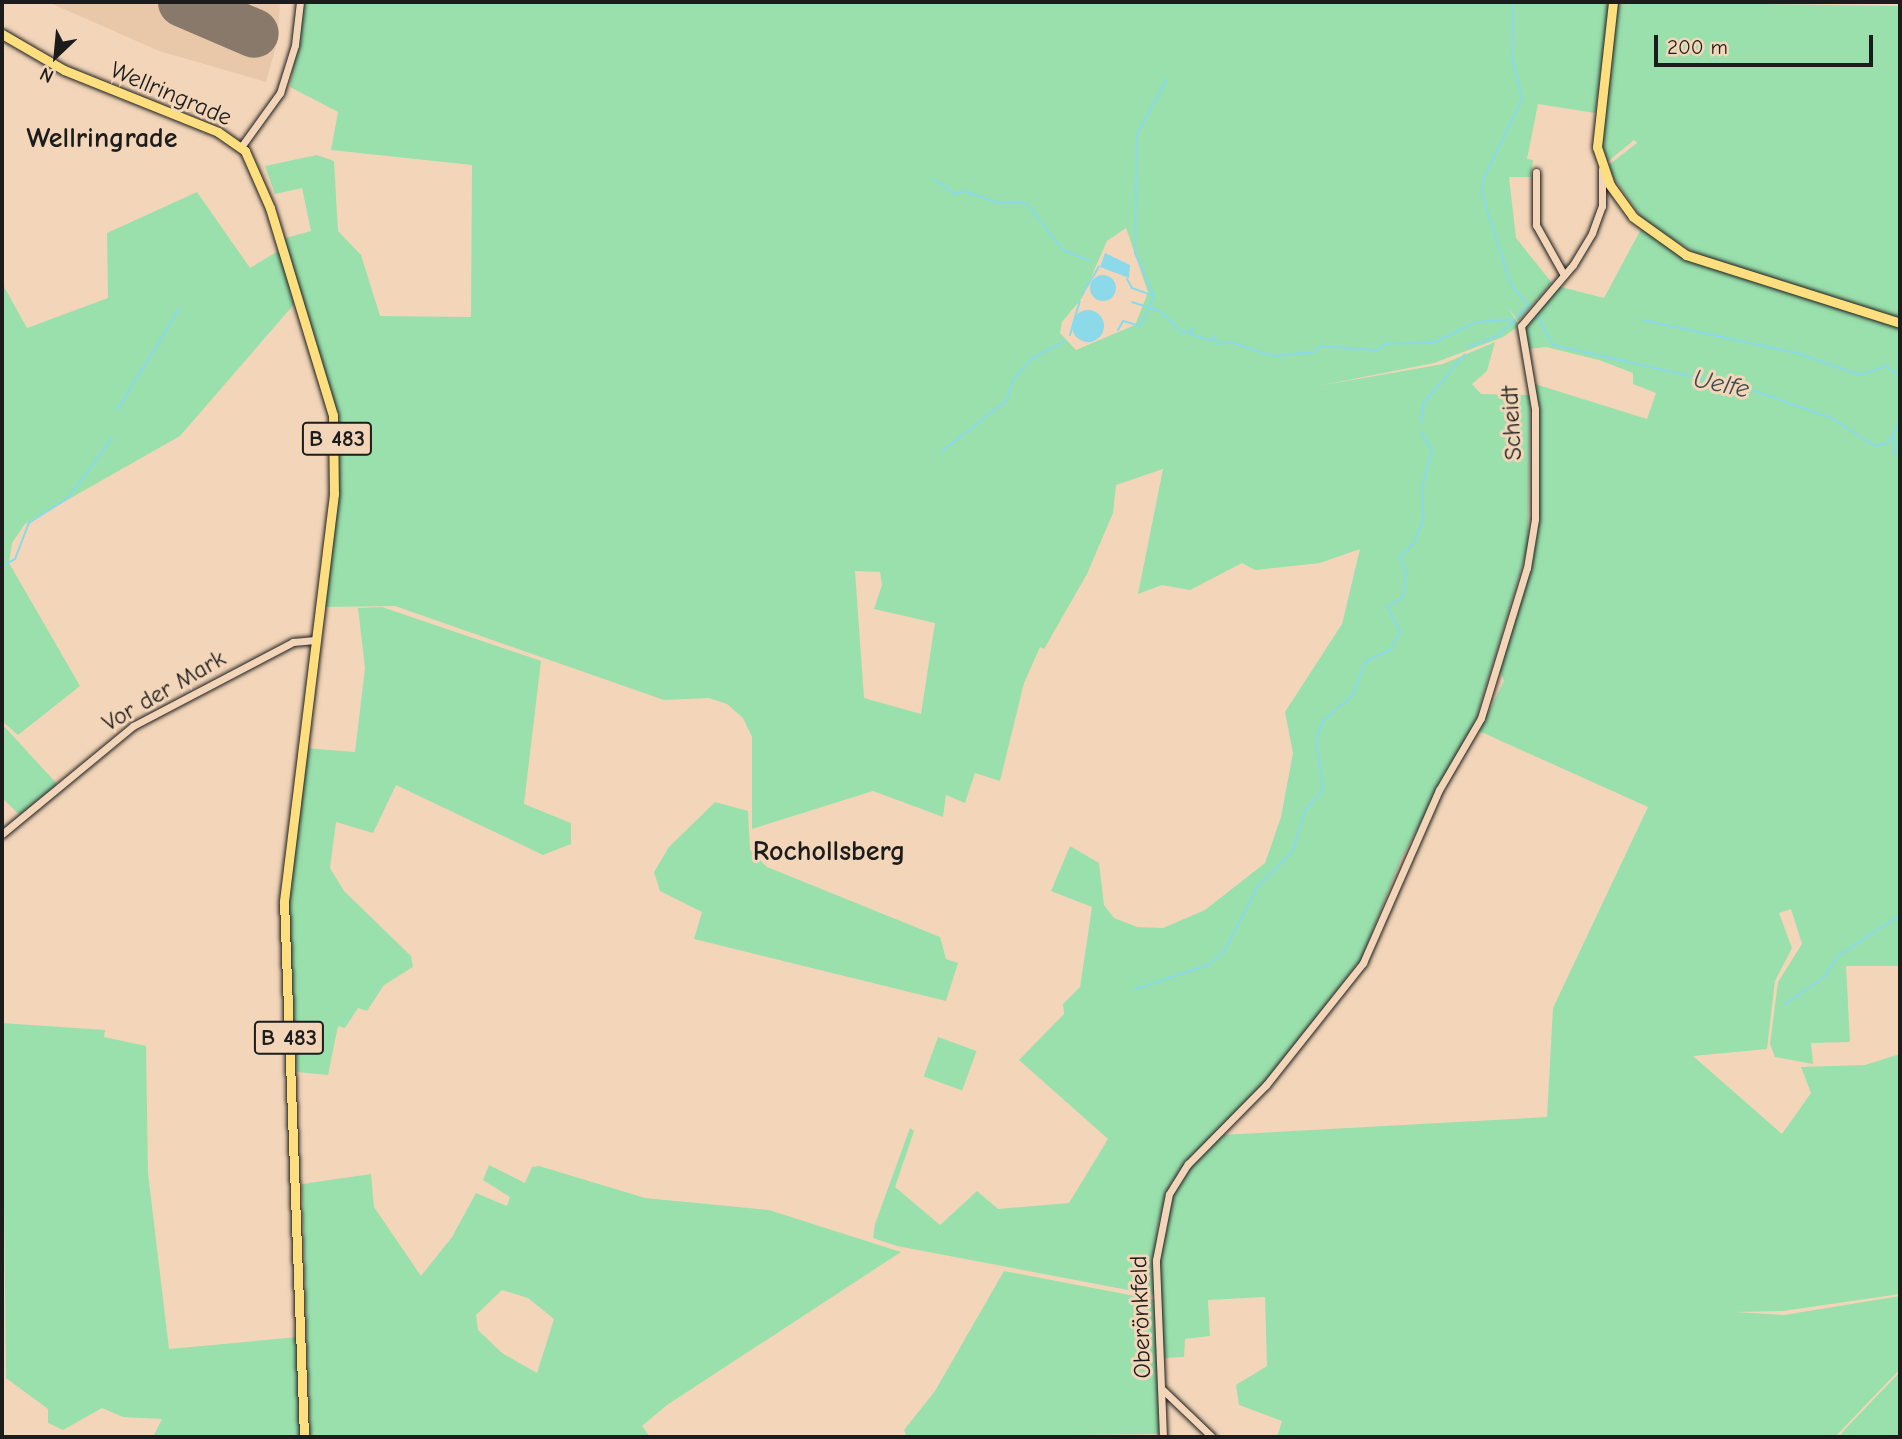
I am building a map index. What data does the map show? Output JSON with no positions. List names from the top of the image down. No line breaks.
{"streets":{"main road":["Wellringrade","B 483"],"street":["Scheidt","Vor der Mark","Oberönkfeld"]},"crossings":[["Wellringrade","B 483"],["Wellringrade","Vor der Mark"],["Scheidt","Oberönkfeld"],["B 483","Vor der Mark"]],"districts":["Wellringrade","Rochollsberg"],"water":["Uelfe"],"scale_bar":"200 m","north":"bottom left"}
